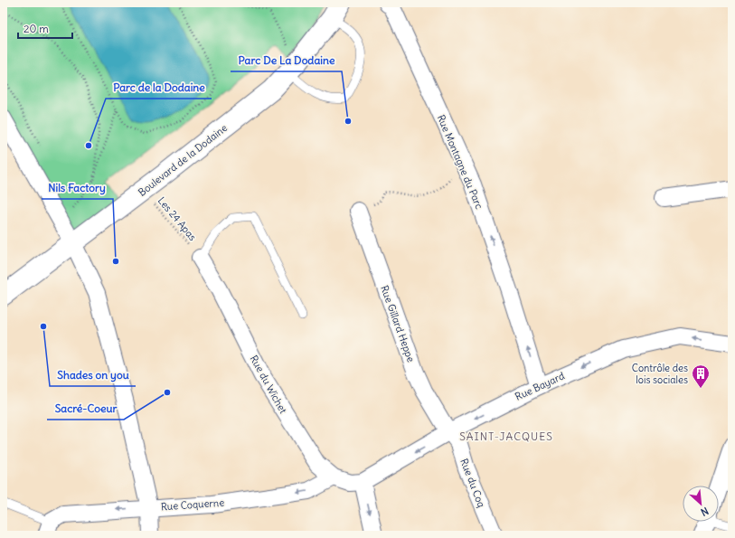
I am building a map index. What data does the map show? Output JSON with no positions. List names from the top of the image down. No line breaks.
{"streets":{"main road":["Boulevard de la Dodaine"],"street":["Rue Montagne du Parc","Rue Gillard Heppe","Rue du Wichet","Rue Bayard","Rue du Coq","Rue Coquerne"],"path":["Les 24 Apas"]},"crossings":[["Boulevard de la Dodaine","Les 24 Apas"],["Rue Montagne du Parc","Rue Bayard"],["Les 24 Apas","Rue du Wichet"],["Rue Gillard Heppe","Rue Bayard"],["Rue Gillard Heppe","Rue du Coq"],["Rue du Wichet","Rue Bayard"],["Rue du Wichet","Rue Coquerne"],["Rue Bayard","Rue du Coq"]],"one_way":["Rue Montagne du Parc","Rue Bayard","Rue Coquerne"],"districts":["SAINT-JACQUES"],"places":{"other":["Parc De La Dodaine","Parc de la Dodaine","Nils Factory","Shades on you","Sacré-Coeur"],"building":["Contrôle des lois sociales"]},"scale_bar":"20 m","north":"bottom right"}
